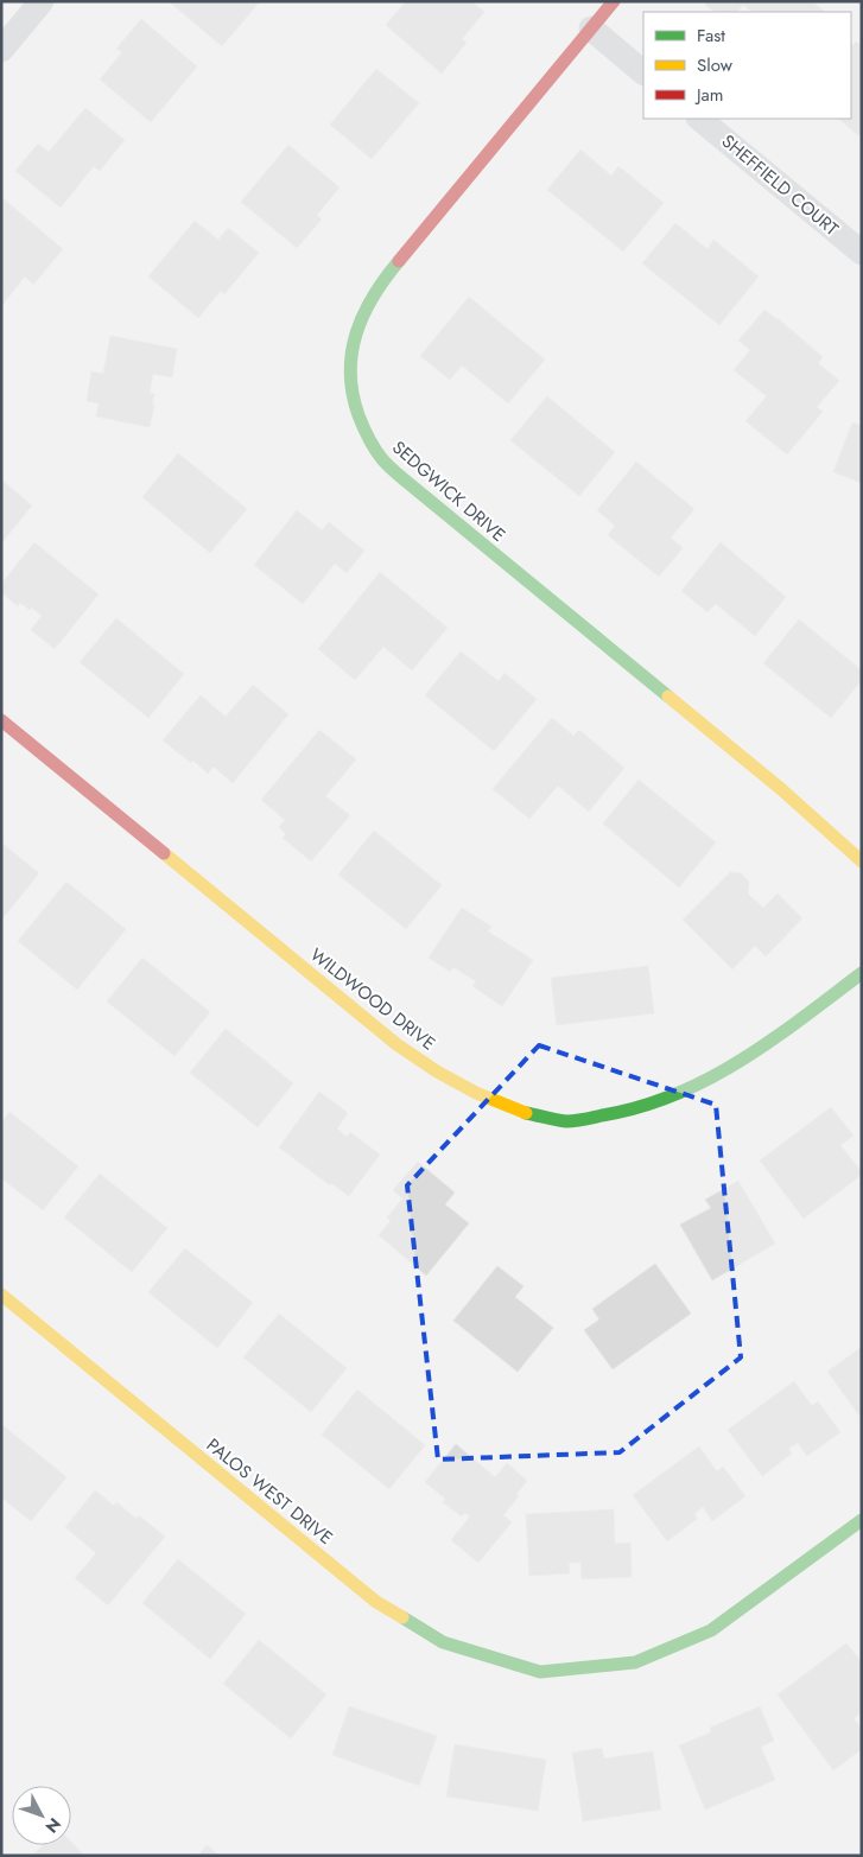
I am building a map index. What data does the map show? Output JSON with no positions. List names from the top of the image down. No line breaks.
{"streets":{"street":["SHEFFIELD COURT","SEDGWICK DRIVE","WILDWOOD DRIVE","PALOS WEST DRIVE"]},"legend":["Fast","Slow","Jam"],"north":"bottom right"}
